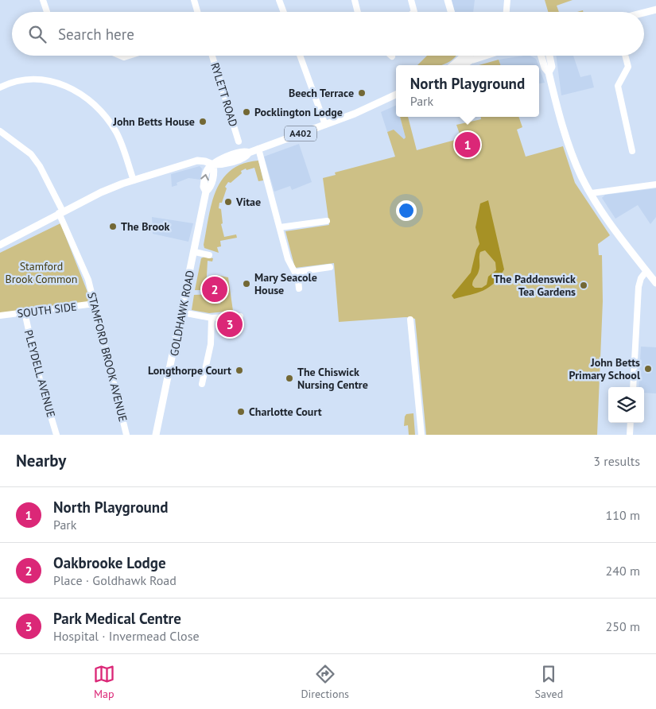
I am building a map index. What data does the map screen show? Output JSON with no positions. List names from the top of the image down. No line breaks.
{"streets":{"main road":["A402","GOLDHAWK ROAD"],"street":["RYLETT ROAD","SOUTH SIDE","STAMFORD BROOK AVENUE","PLEYDELL AVENUE"]},"crossings":[["A402","GOLDHAWK ROAD"],["SOUTH SIDE","STAMFORD BROOK AVENUE"],["SOUTH SIDE","PLEYDELL AVENUE"]],"parks":["Stamford Brook Common"],"places":["Beech Terrace","Pocklington Lodge","John Betts House","Vitae","The Brook","Mary Seacole House","The Paddenswick Tea Gardens","John Betts Primary School","Longthorpe Court","The Chiswick Nursing Centre","Charlotte Court"],"page":{"search":"Search here","popup":["North Playground","Park"],"pins":["1","2","3"],"heading":["Nearby","3 results"],"list":[{"mark":"1","name":"North Playground","note":"Park","value":"110 m"},{"mark":"2","name":"Oakbrooke Lodge","note":"Place · Goldhawk Road","value":"240 m"},{"mark":"3","name":"Park Medical Centre","note":"Hospital · Invermead Close","value":"250 m"}],"nav":["Map","Directions","Saved"]}}
